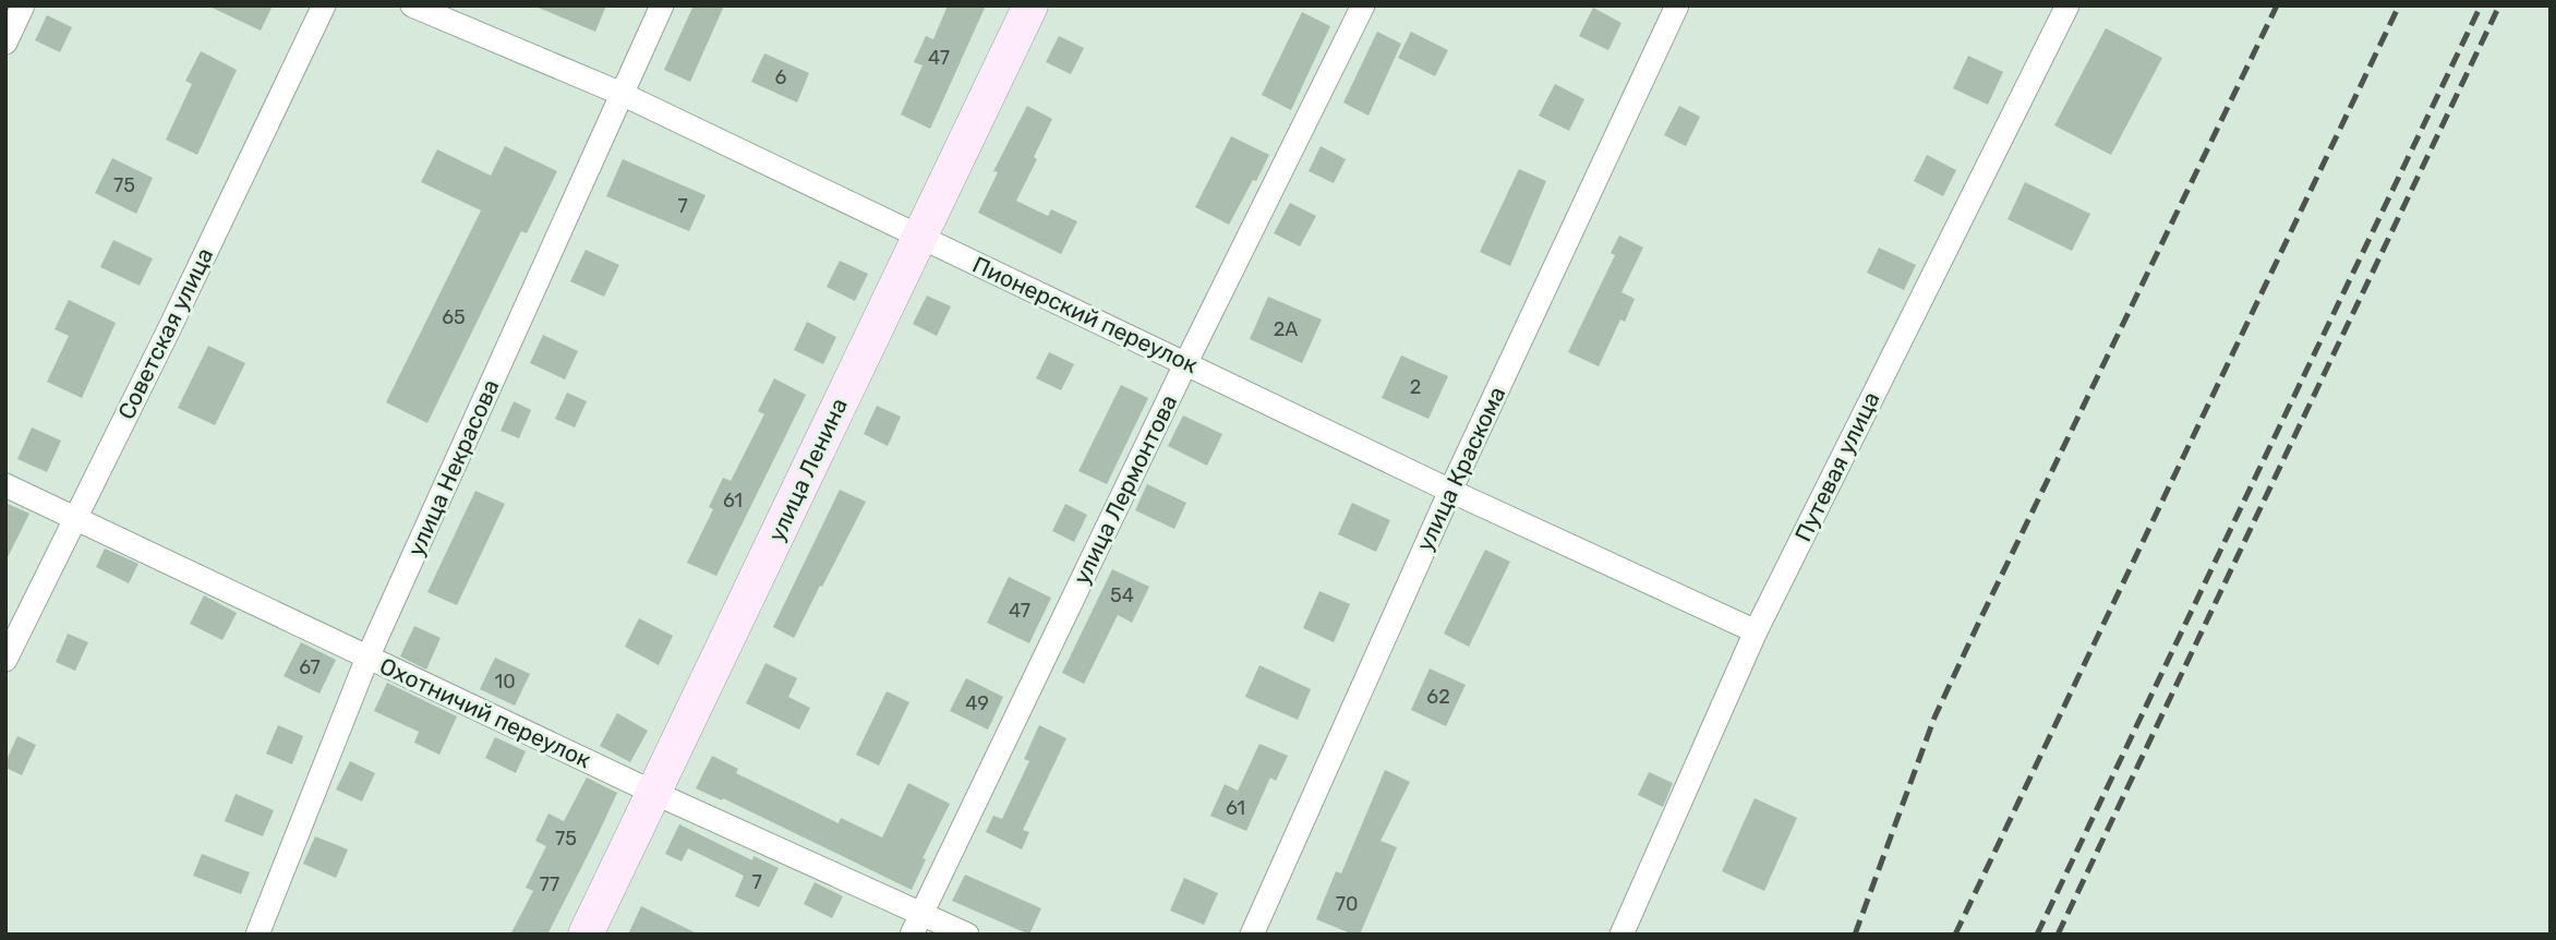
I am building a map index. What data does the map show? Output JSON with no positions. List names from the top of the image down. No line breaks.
{"streets":{"main road":["улица Ленина"],"street":["Пионерский переулок","Советская улица","Путевая улица","улица Некрасова","улица Краскома","улица Лермонтова","Охотничий переулок"]},"crossings":[["Пионерский переулок","Путевая улица"],["Пионерский переулок","улица Некрасова"],["Пионерский переулок","улица Краскома"],["Пионерский переулок","улица Ленина"],["Пионерский переулок","улица Лермонтова"],["Советская улица","Охотничий переулок"],["улица Некрасова","Охотничий переулок"],["улица Ленина","Охотничий переулок"],["улица Лермонтова","Охотничий переулок"]],"house_numbers":["47","6","75","7","65","2А","2","61","54","47","67","10","62","49","61","75","7","77","70"]}
